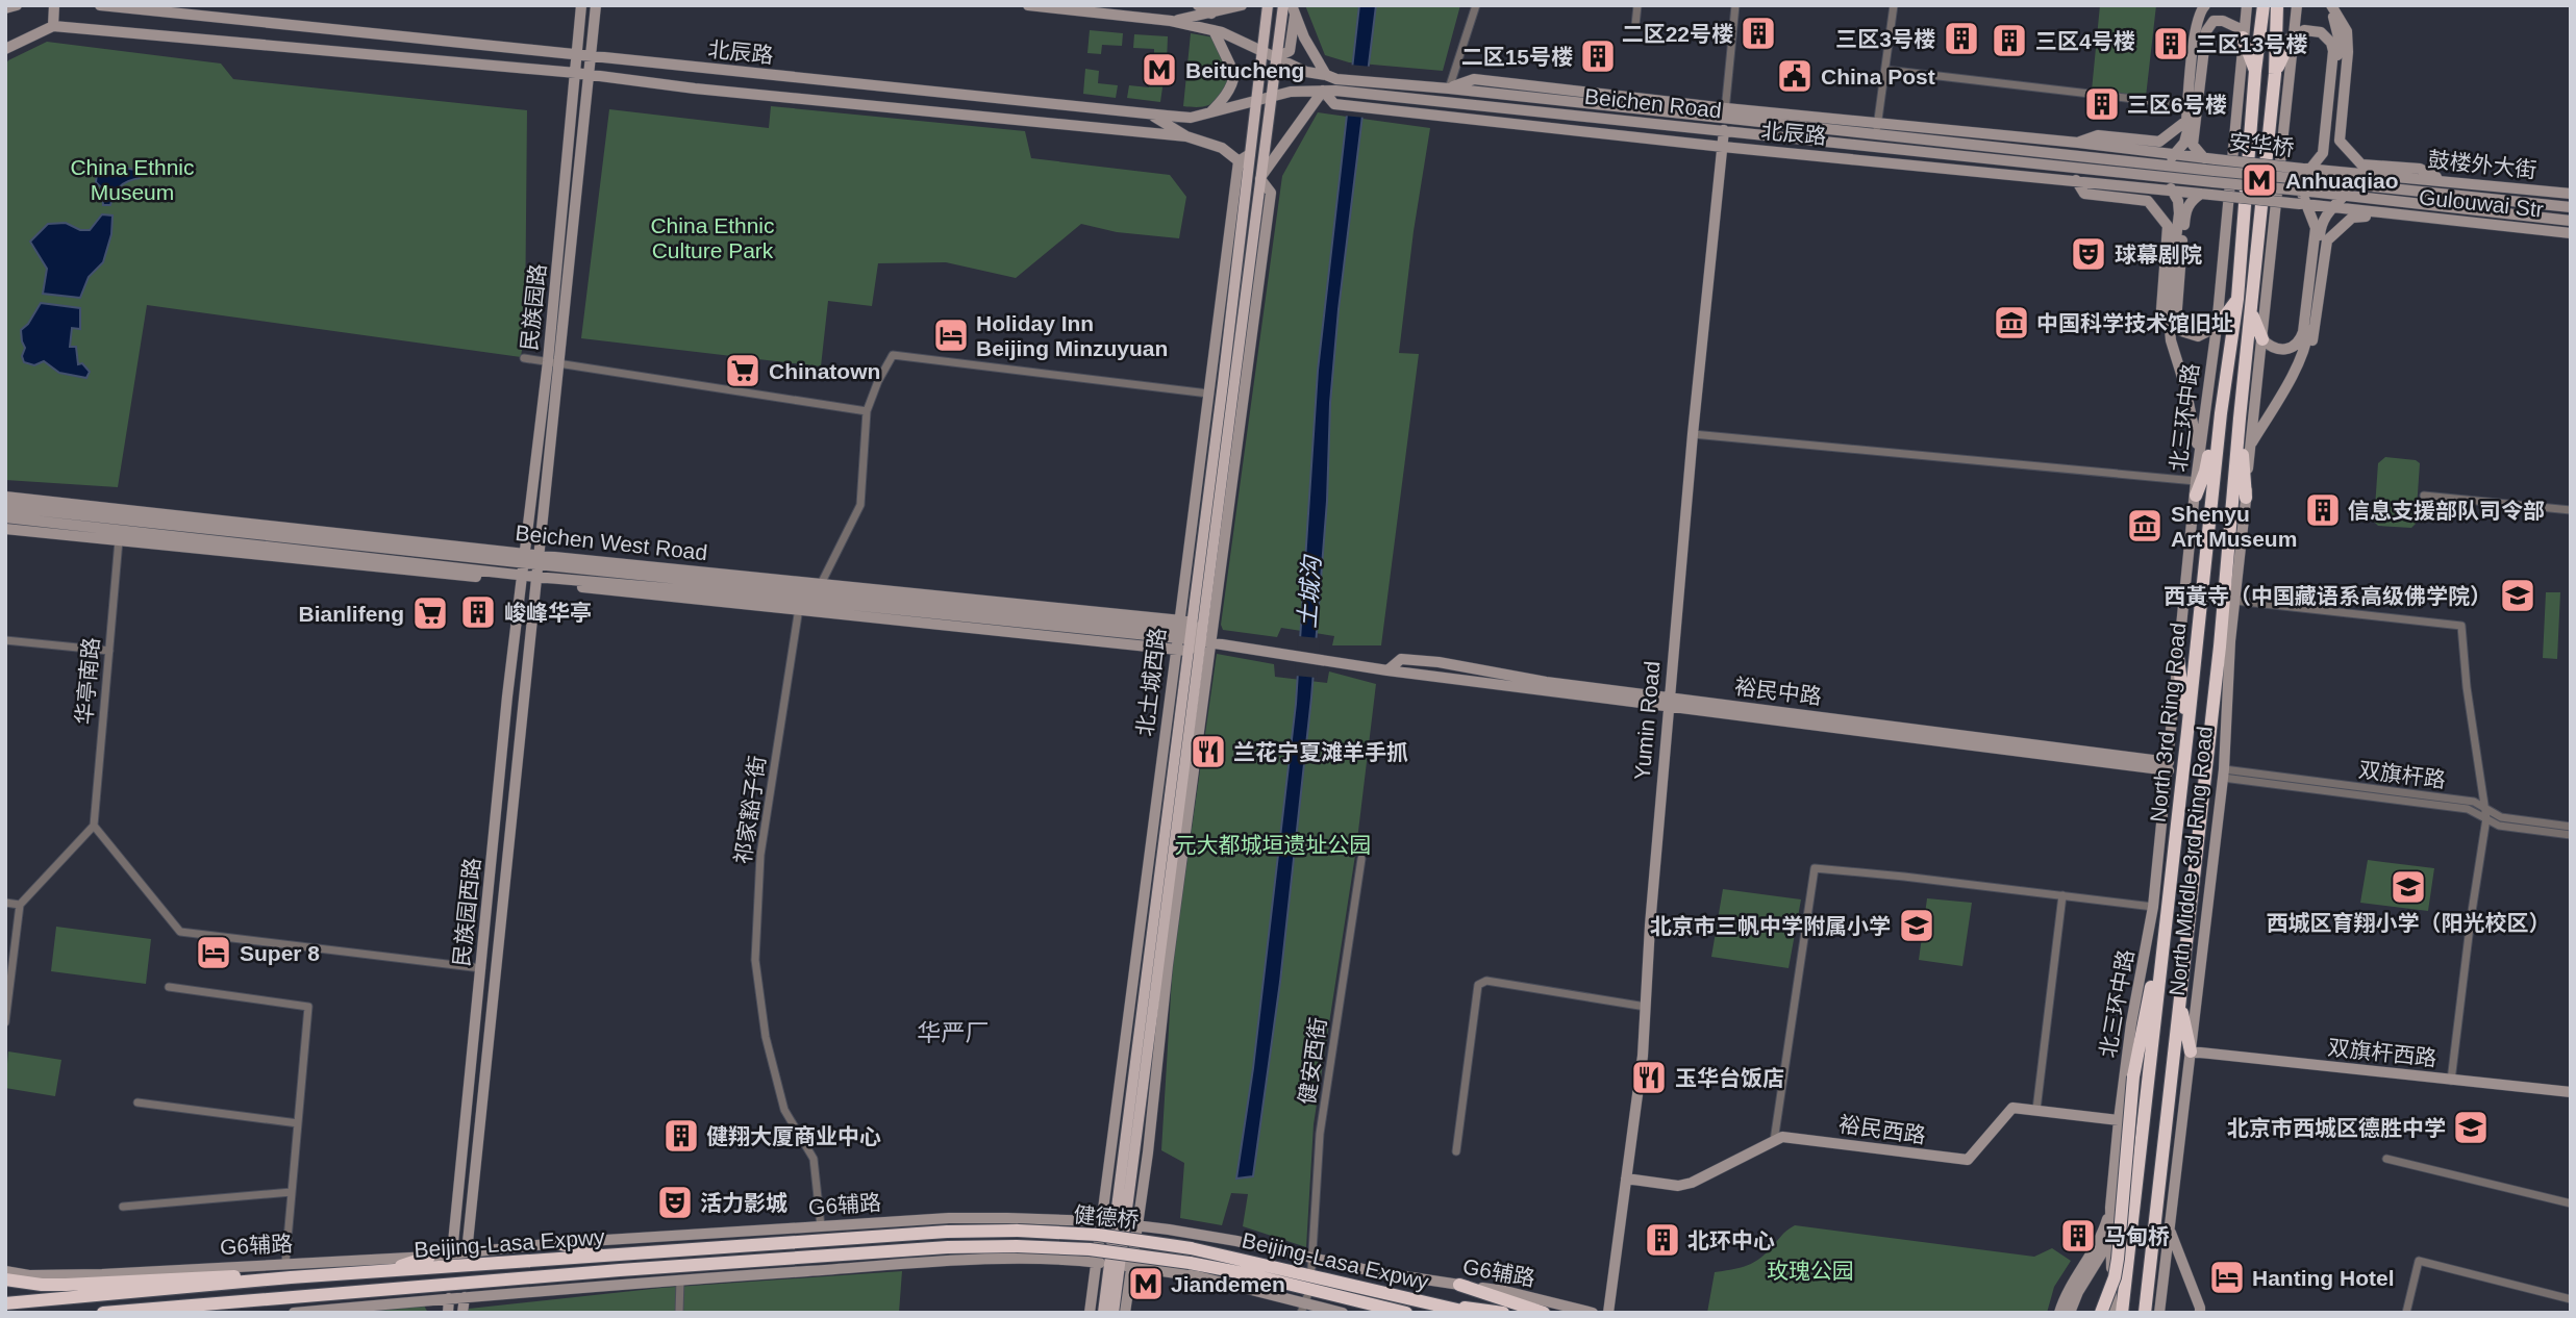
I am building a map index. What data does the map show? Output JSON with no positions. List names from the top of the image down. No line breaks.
{"streets":{"highway":["North 3rd Ring Road","健德桥","Beijing-Lasa Expwy"],"main road":["北土城西路"],"street":["北辰路","Beichen Road","安华桥","鼓楼外大街","Gulouwai Str","民族园路","北三环中路","Beichen West Road","华亭南路","裕民中路","Yumin Road","双旗杆路","祁家豁子街","North Middle 3rd Ring Road","民族园西路","双旗杆西路","健安西街","裕民西路","G6辅路"]},"crossings":[["北辰路","Beichen Road"],["北辰路","安华桥"],["北辰路","民族园路"],["北辰路","北土城西路"],["北辰路","Yumin Road"],["Beichen Road","Yumin Road"],["安华桥","鼓楼外大街"],["民族园路","Beichen West Road"],["民族园路","民族园西路"],["北三环中路","裕民中路"],["北三环中路","North 3rd Ring Road"],["北三环中路","裕民西路"],["Beichen West Road","华亭南路"],["Beichen West Road","北土城西路"],["Beichen West Road","裕民中路"],["Beichen West Road","祁家豁子街"],["Beichen West Road","民族园西路"],["北土城西路","G6辅路"],["裕民中路","Yumin Road"],["Yumin Road","裕民西路"],["双旗杆路","North Middle 3rd Ring Road"],["祁家豁子街","G6辅路"],["North Middle 3rd Ring Road","双旗杆西路"],["民族园西路","G6辅路"],["健安西街","G6辅路"],["健德桥","Beijing-Lasa Expwy"]],"districts":["华严厂"],"water":["土城沟"],"parks":["China Ethnic Museum","China Ethnic Culture Park","元大都城垣遗址公园","玫瑰公园"],"places":{"building":["二区22号楼","三区3号楼","三区4号楼","三区13号楼","二区15号楼","三区6号楼","信息支援部队司令部","峻峰华亭","健翔大厦商业中心","马甸桥","北环中心"],"metro station":["Beitucheng","Anhuaqiao","Jiandemen"],"public building":["China Post"],"theatre":["球幕剧院","活力影城"],"museum":["中国科学技术馆旧址","Shenyu Art Museum"],"hotel":["Holiday Inn Beijing Minzuyuan","Super 8","Hanting Hotel"],"supermarket":["Chinatown","Bianlifeng"],"school or university":["西黃寺（中国藏语系高级佛学院）","西城区育翔小学（阳光校区）","北京市三帆中学附属小学","北京市西城区德胜中学"],"restaurant":["兰花宁夏滩羊手抓","玉华台饭店"]}}
